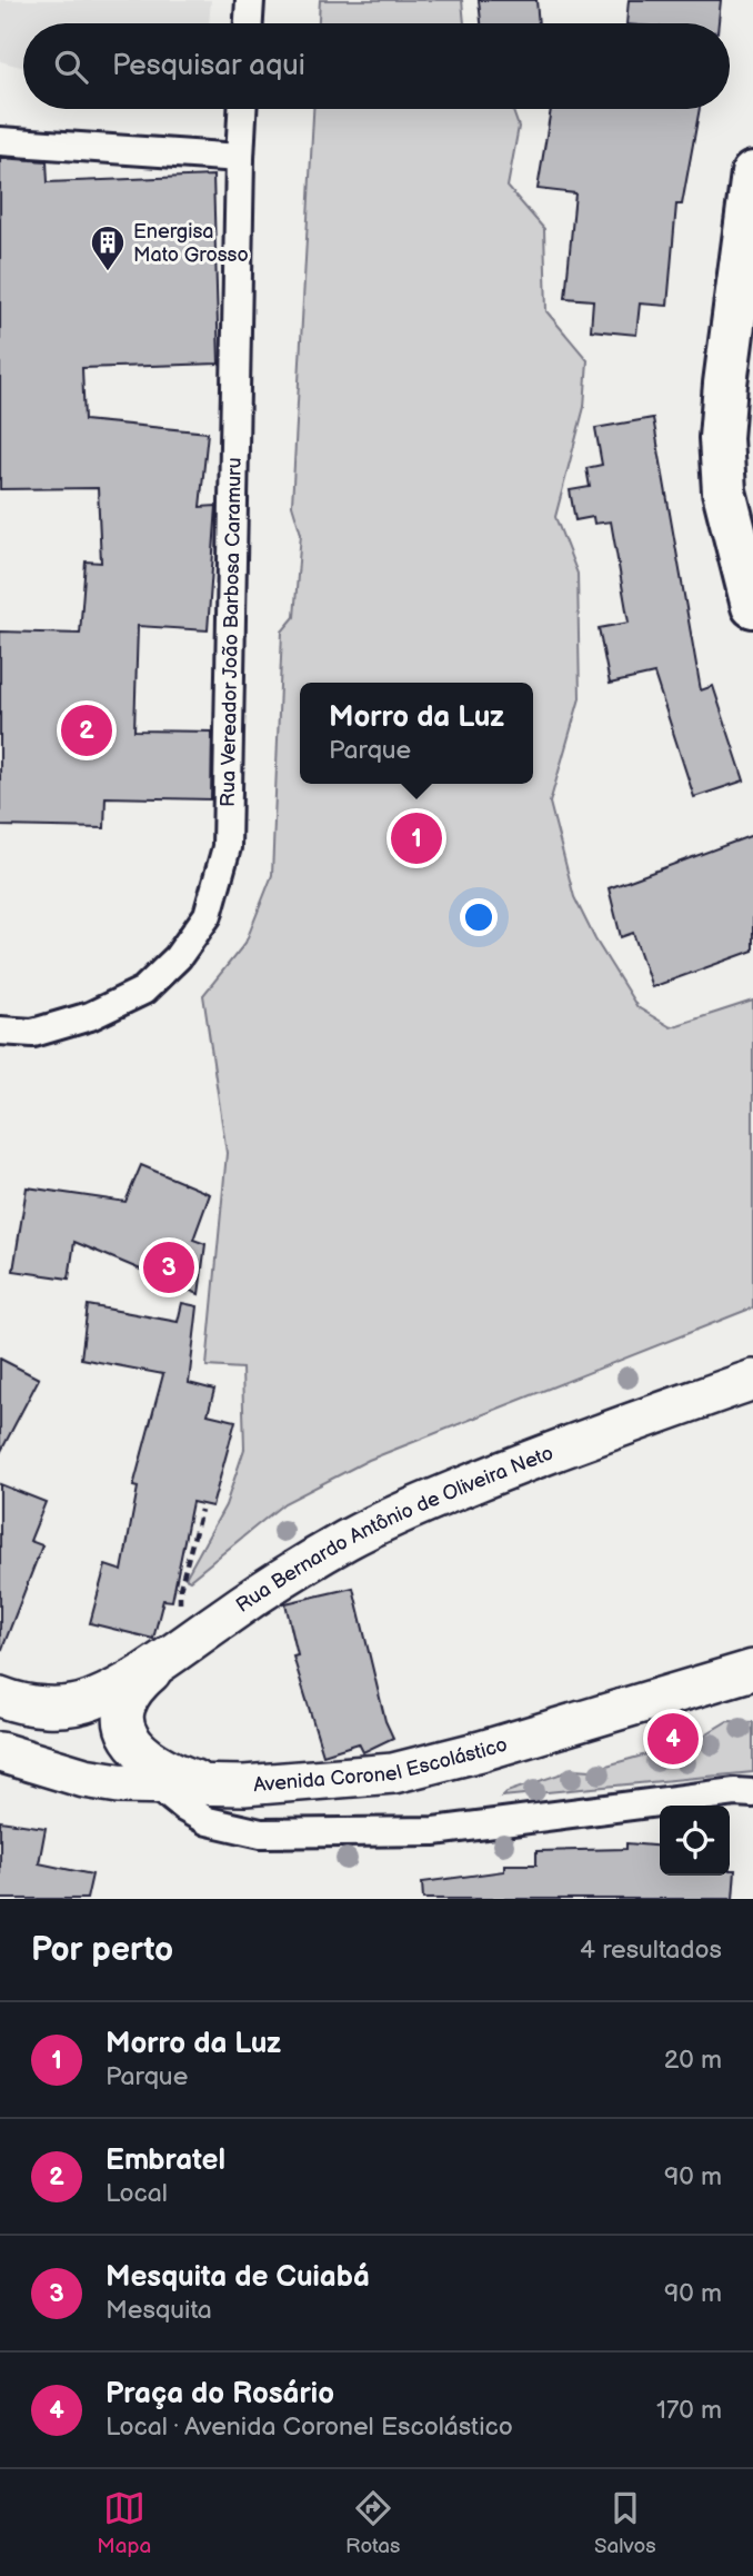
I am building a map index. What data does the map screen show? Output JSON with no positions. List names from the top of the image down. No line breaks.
{"streets":{"main road":["Rua Bernardo Antônio de Oliveira Neto","Avenida Coronel Escolástico"],"street":["Rua Vereador João Barbosa Caramuru"]},"places":{"building":["Energisa Mato Grosso"]},"page":{"search":"Pesquisar aqui","popup":["Morro da Luz","Parque"],"pins":["2","1","3","4"],"heading":["Por perto","4 resultados"],"list":[{"mark":"1","name":"Morro da Luz","note":"Parque","value":"20 m"},{"mark":"2","name":"Embratel","note":"Local","value":"90 m"},{"mark":"3","name":"Mesquita de Cuiabá","note":"Mesquita","value":"90 m"},{"mark":"4","name":"Praça do Rosário","note":"Local · Avenida Coronel Escolástico","value":"170 m"}],"nav":["Mapa","Rotas","Salvos"]}}
